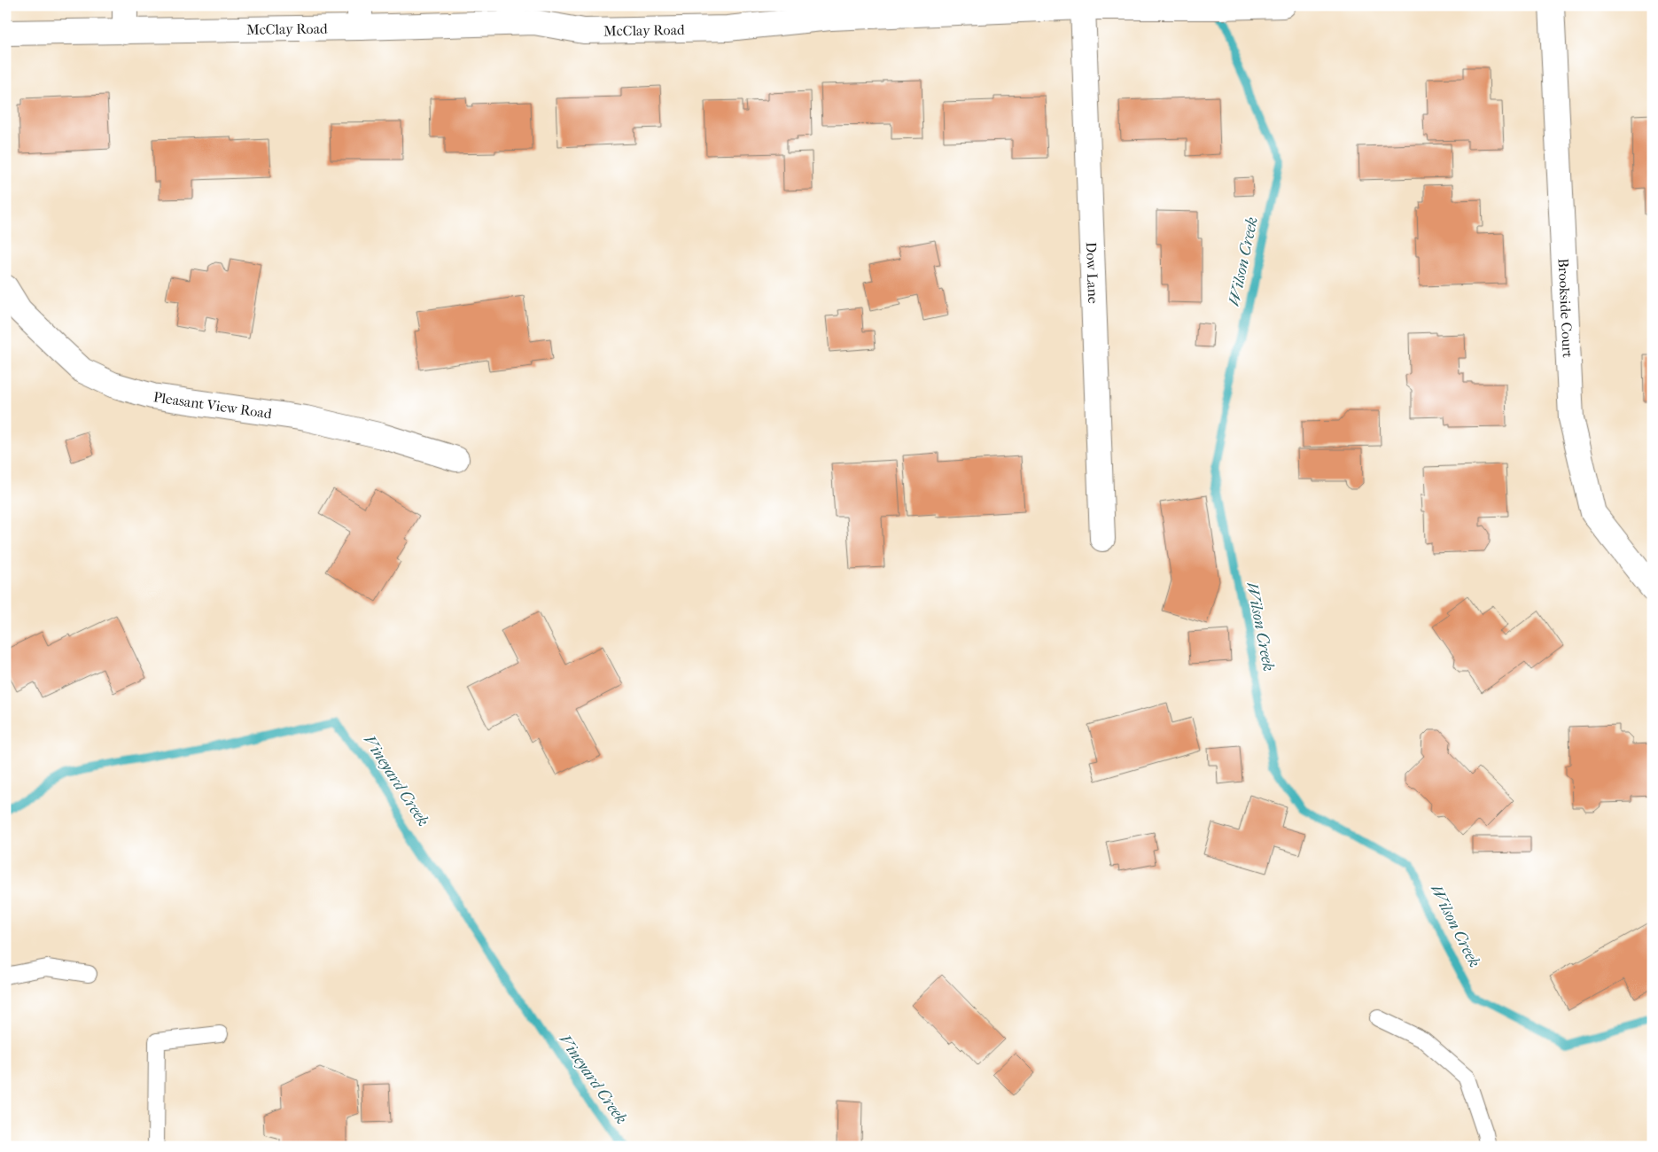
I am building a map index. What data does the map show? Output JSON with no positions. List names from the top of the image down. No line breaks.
{"streets":{"street":["McClay Road","Dow Lane","Brookside Court","Pleasant View Road"]},"crossings":[["McClay Road","Dow Lane"]],"water":["Wilson Creek","Vineyard Creek"]}
